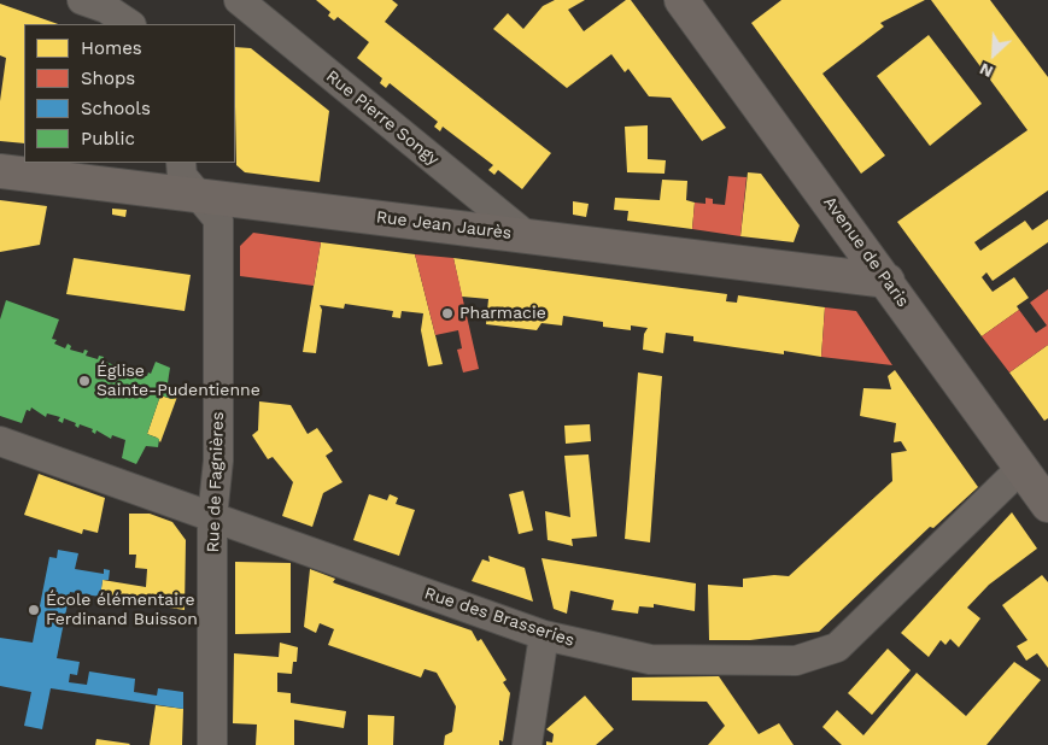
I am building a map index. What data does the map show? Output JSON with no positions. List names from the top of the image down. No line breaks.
{"streets":{"main road":["Rue Jean Jaurès","Avenue de Paris"],"street":["Rue Pierre Songy","Rue de Fagnières","Rue des Brasseries"]},"crossings":[["Rue Pierre Songy","Rue Jean Jaurès"],["Rue Jean Jaurès","Avenue de Paris"],["Rue Jean Jaurès","Rue de Fagnières"],["Avenue de Paris","Rue des Brasseries"],["Rue de Fagnières","Rue des Brasseries"]],"places":["Pharmacie","Église Sainte-Pudentienne","École élémentaire Ferdinand Buisson"],"legend":["Homes","Shops","Schools","Public"],"north":"bottom left"}
